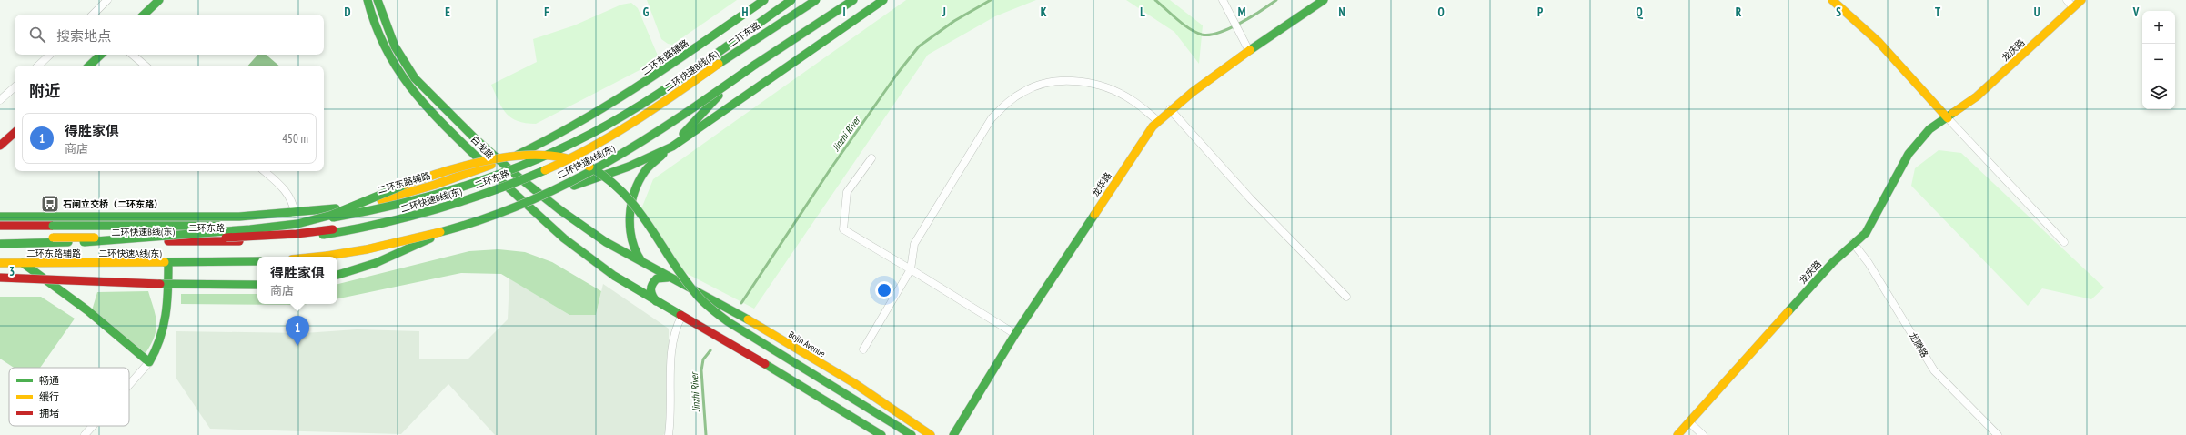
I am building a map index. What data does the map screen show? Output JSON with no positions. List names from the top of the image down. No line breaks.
{"streets":{"main road":["二环东路","龙庆路","二环东路辅路","二环快速B线(东)","白龙路","二环快速A线(东)","龙华路","Bojin Avenue"],"street":["龙腾路"]},"crossings":[["龙庆路","龙腾路"],["二环东路辅路","白龙路"],["二环东路辅路","二环快速A线(东)"],["白龙路","二环快速A线(东)"],["白龙路","Bojin Avenue"]],"water":["Jinzhi River"],"places":{"bus stop":["石闸立交桥（二环东路）"]},"legend":["畅通","缓行","拥堵"],"page":{"map_buttons":["+","−"],"search":"搜索地点","heading":"附近","list":[{"mark":"1","name":"得胜家俱","note":"商店","value":"450 m"}],"popup":["得胜家俱","商店"],"pins":"1"},"grid":{"columns":["D","E","F","G","H","I","J","K","L","M","N","O","P","Q","R","S","T","U","V"],"rows":["3"]}}
